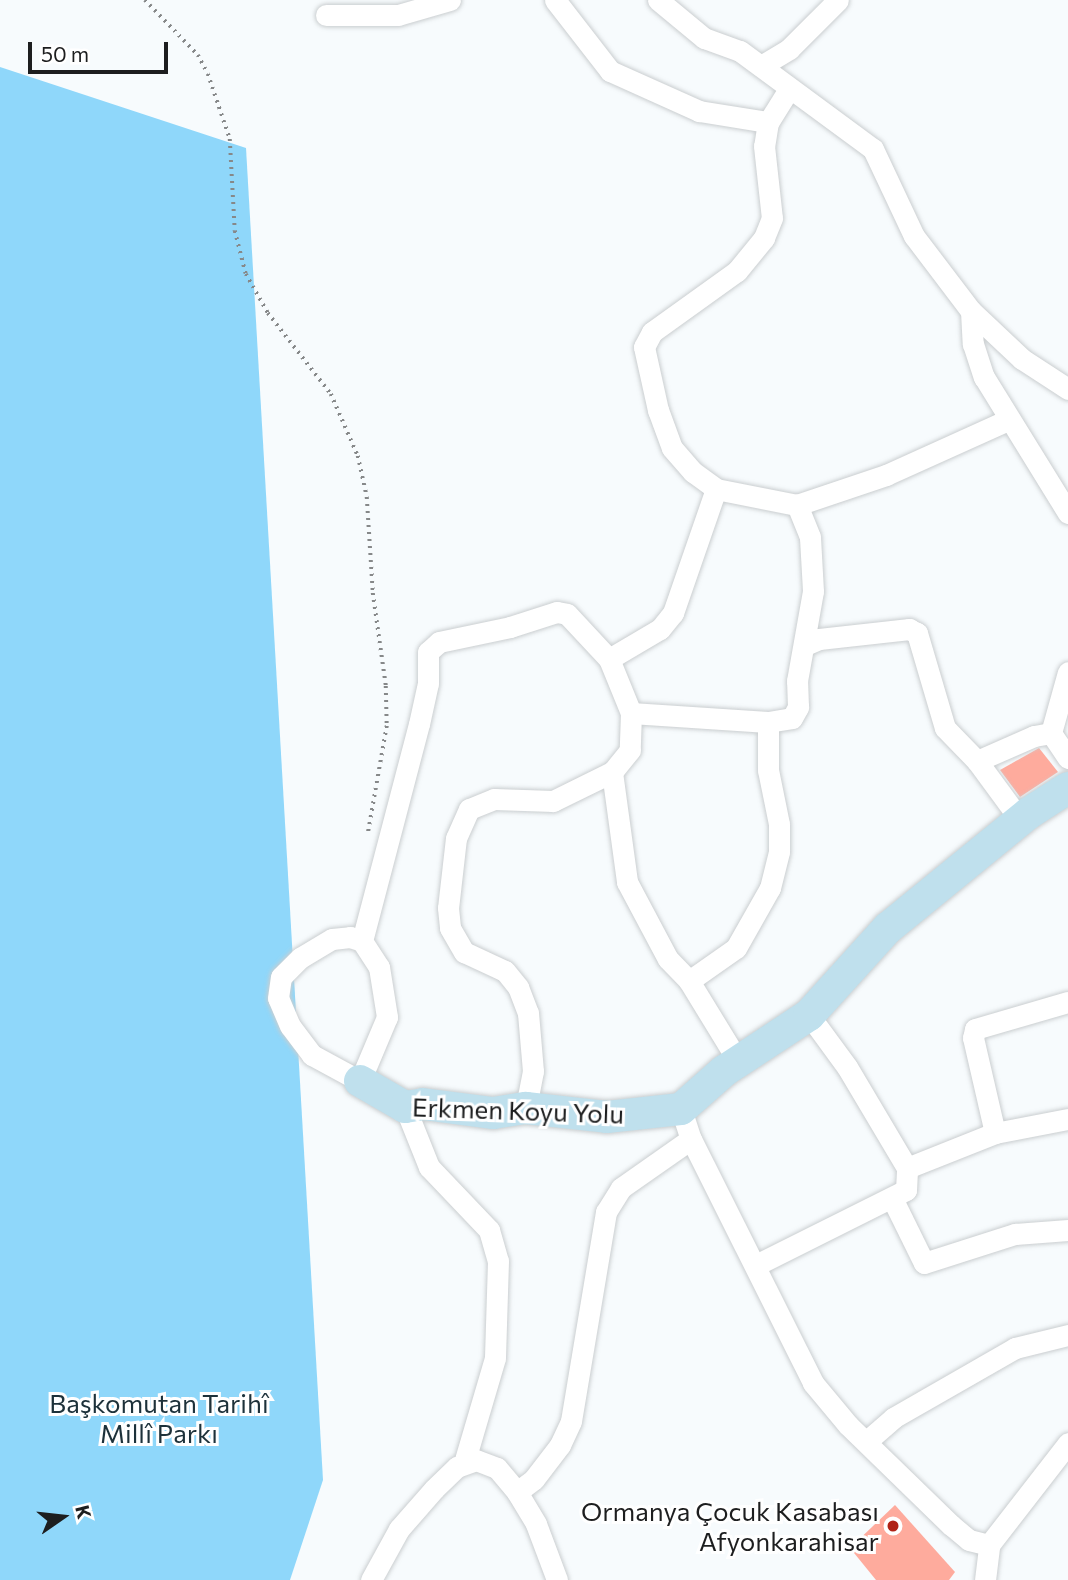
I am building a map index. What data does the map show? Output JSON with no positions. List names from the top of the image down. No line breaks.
{"streets":{"street":["Erkmen Koyu Yolu"]},"parks":["Başkomutan Tarihî Millî Parkı"],"places":["Ormanya Çocuk Kasabası Afyonkarahisar"],"scale_bar":"50 m","north":"right"}
